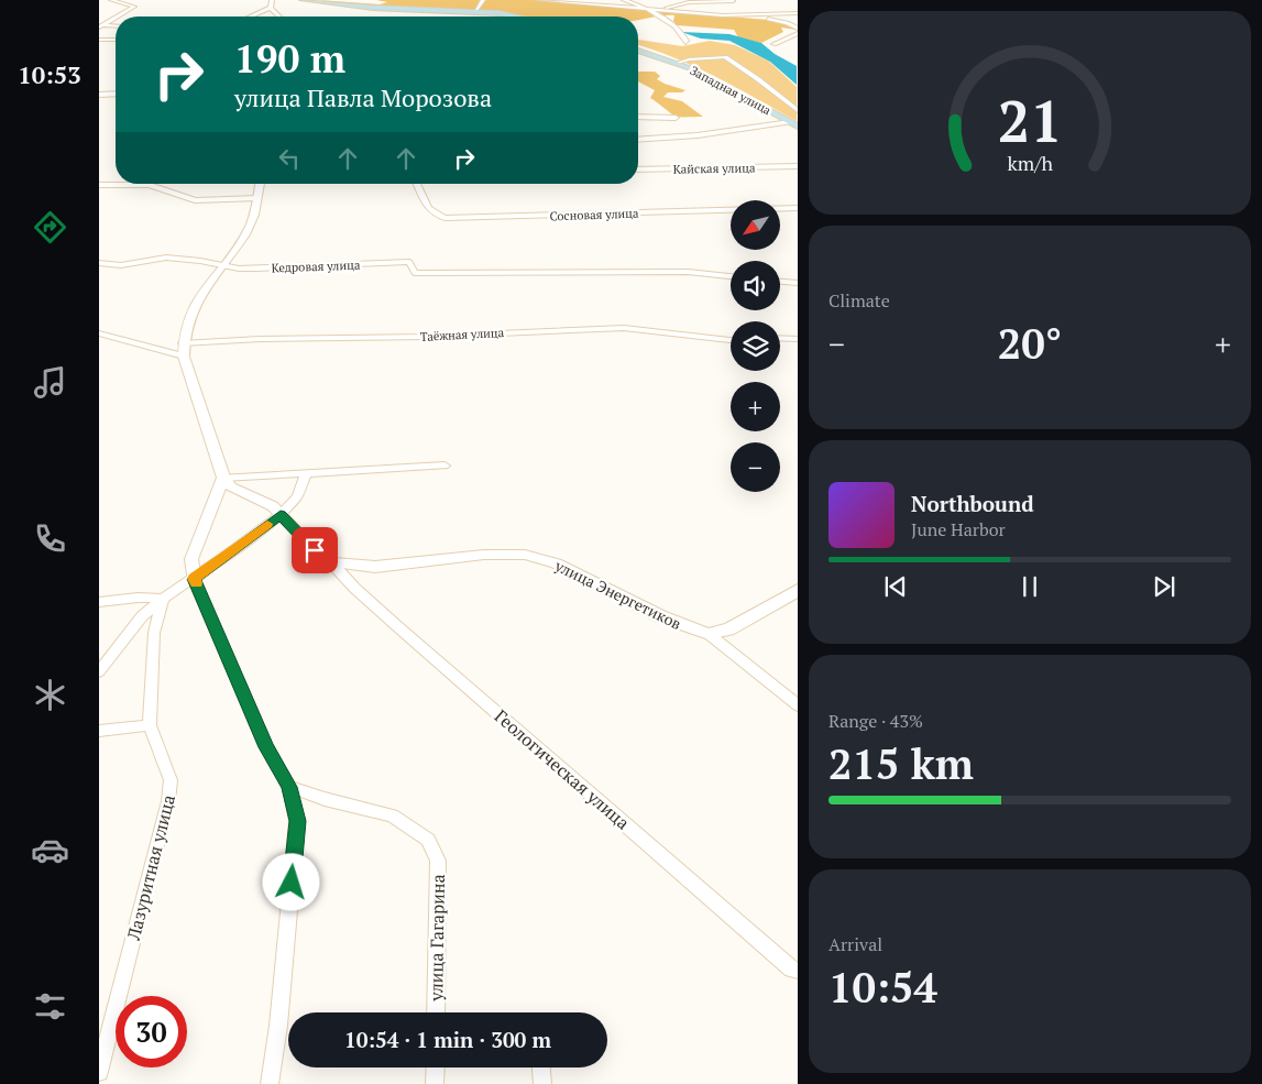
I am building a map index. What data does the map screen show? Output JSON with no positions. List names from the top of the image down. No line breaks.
{"streets":{"main road":["Западная улица"],"street":["Кайская улица","Сосновая улица","Кедровая улица","Таёжная улица","улица Энергетиков","Геологическая улица","Лазуритная улица","улица Гагарина"]},"crossings":[["улица Энергетиков","Геологическая улица"]],"north":"bottom left","page":{"tabs":"10:53","turn":["190 m","улица Павла Морозова"],"map_buttons":["+","−"],"tile":["Climate",["Range · 43%","215 km"],["Arrival","10:54"]],"heat":["−","20°","+"],"song":["Northbound","June Harbor"],"limit":"30","trip":"10:54 · 1 min · 300 m","gauge":["21","km/h"]}}
